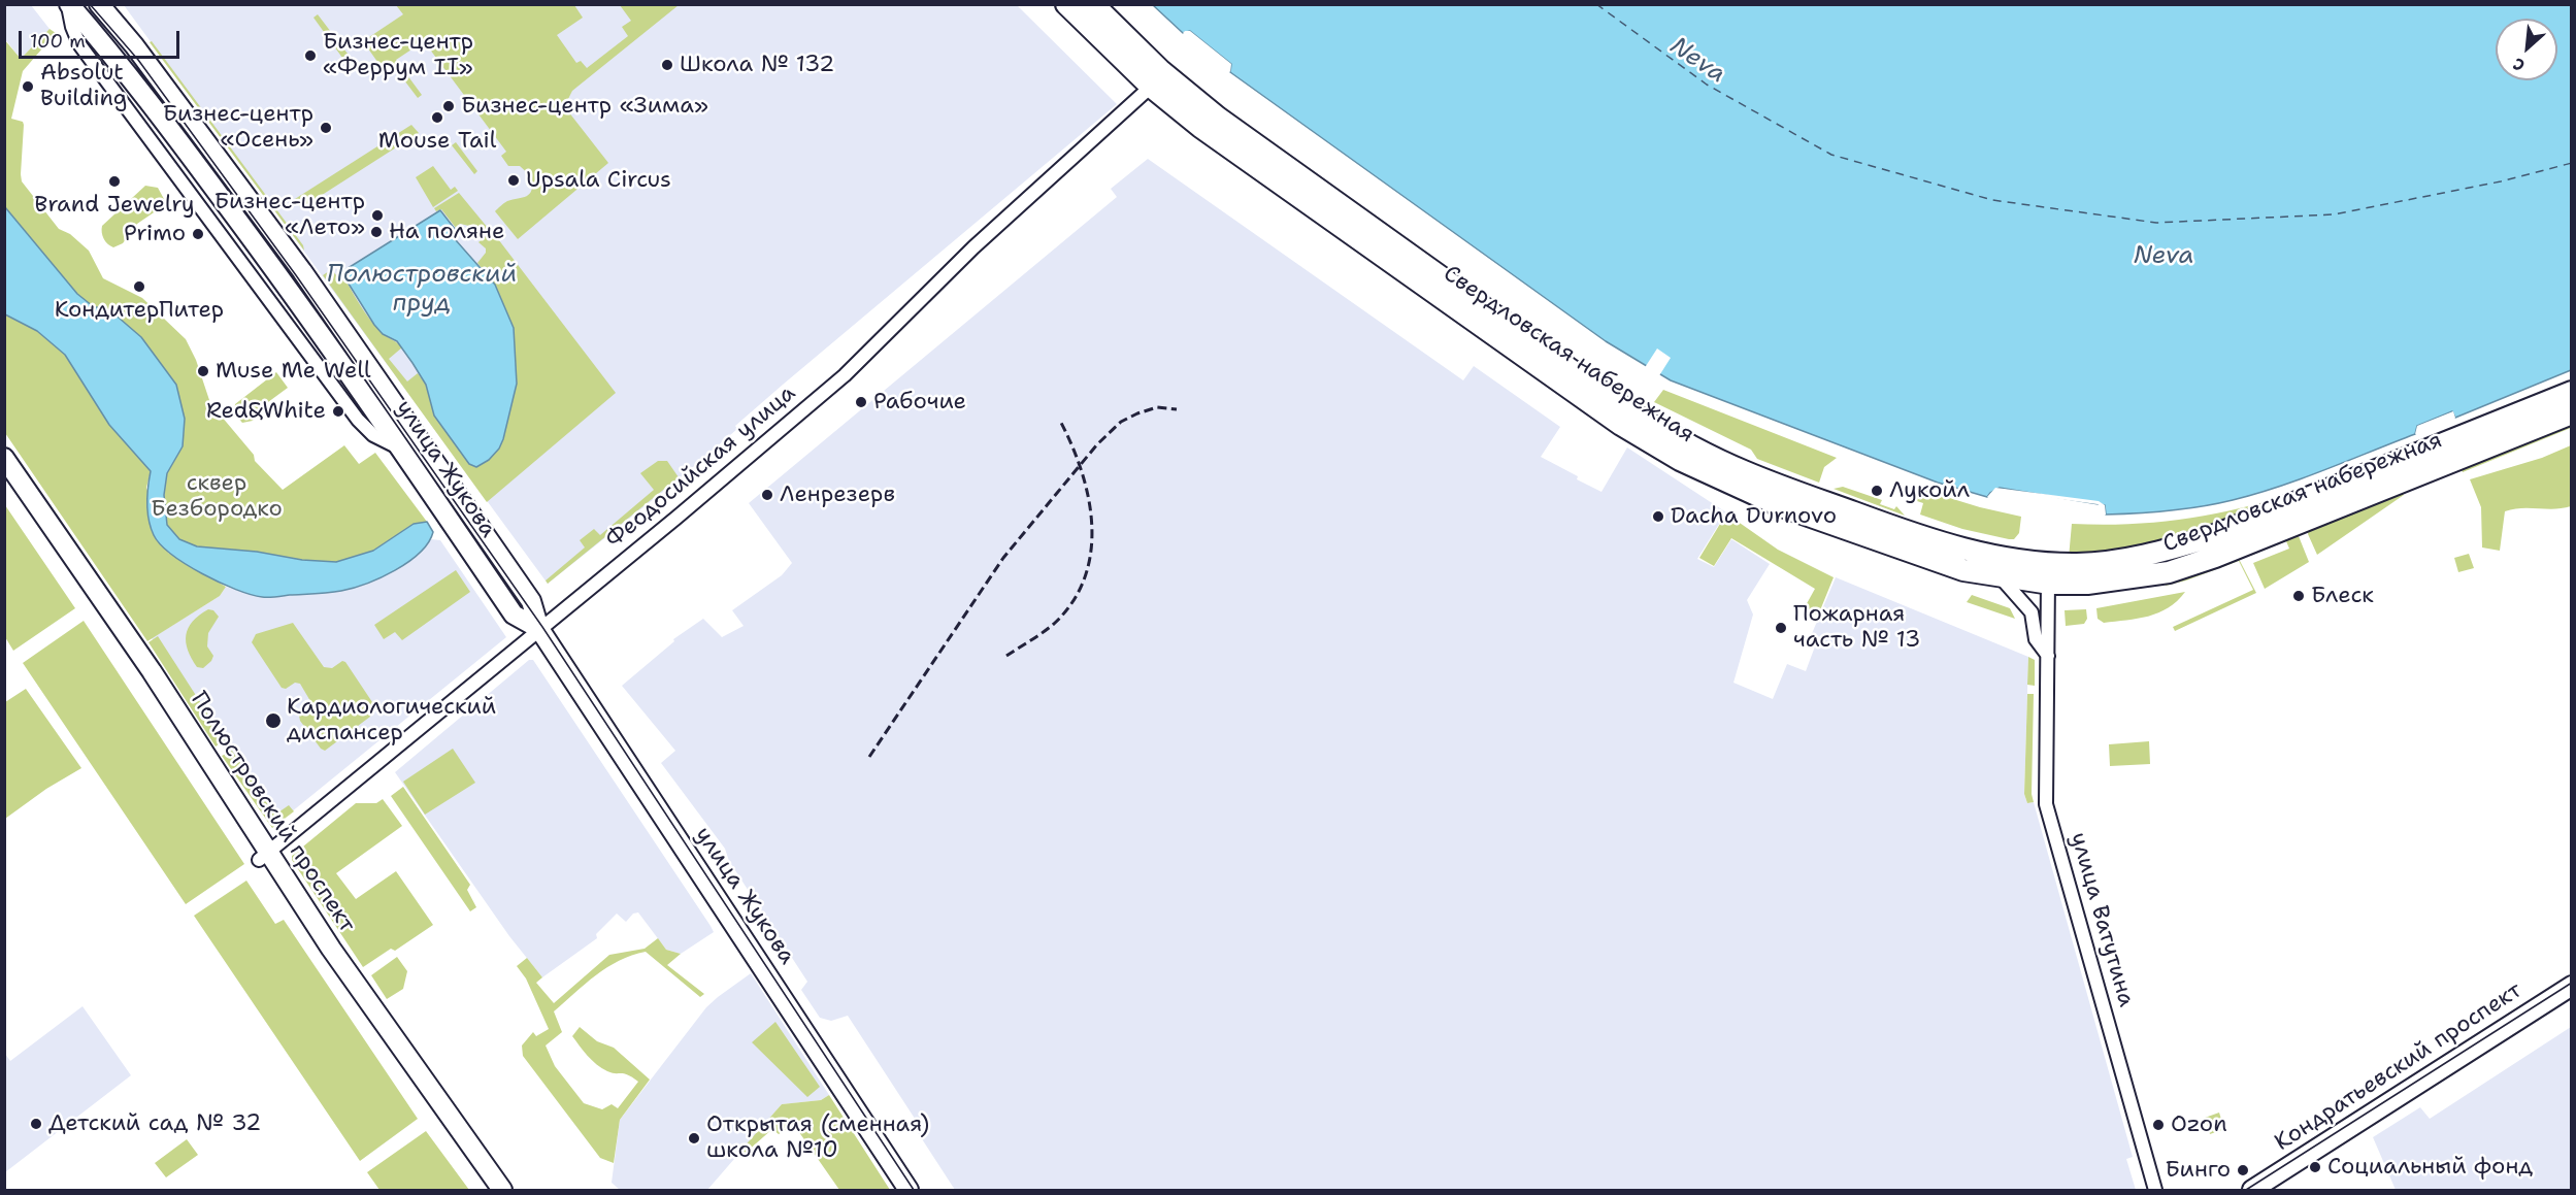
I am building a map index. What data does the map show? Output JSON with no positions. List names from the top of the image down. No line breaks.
{"streets":{"main road":["Свердловская набережная"],"street":["Феодосийская улица","улица Жукова","Полюстровский проспект","улица Ватутина","Кондратьевский проспект"]},"crossings":[["Свердловская набережная","Феодосийская улица"],["Свердловская набережная","улица Ватутина"],["Феодосийская улица","улица Жукова"],["Феодосийская улица","Полюстровский проспект"]],"water":["Neva","Полюстровский пруд"],"parks":["сквер Безбородко"],"places":["Бизнес-центр «Феррум II»","Школа № 132","Absolut Building","Бизнес-центр «Зима»","Mouse Tail","Бизнес-центр «Осень»","Upsala Circus","Brand Jewelry","Бизнес-центр «Лето»","На поляне","Primo","КондитерПитер","Muse Me Well","Рабочие","Red&White","Лукойл","Ленрезерв","Dacha Durnovo","Блеск","Пожарная часть № 13","Кардиологический диспансер","Детский сад № 32","Ozon","Открытая (сменная) школа №10","Социальный фонд","Бинго"],"scale_bar":"100 m","north":"bottom left"}
